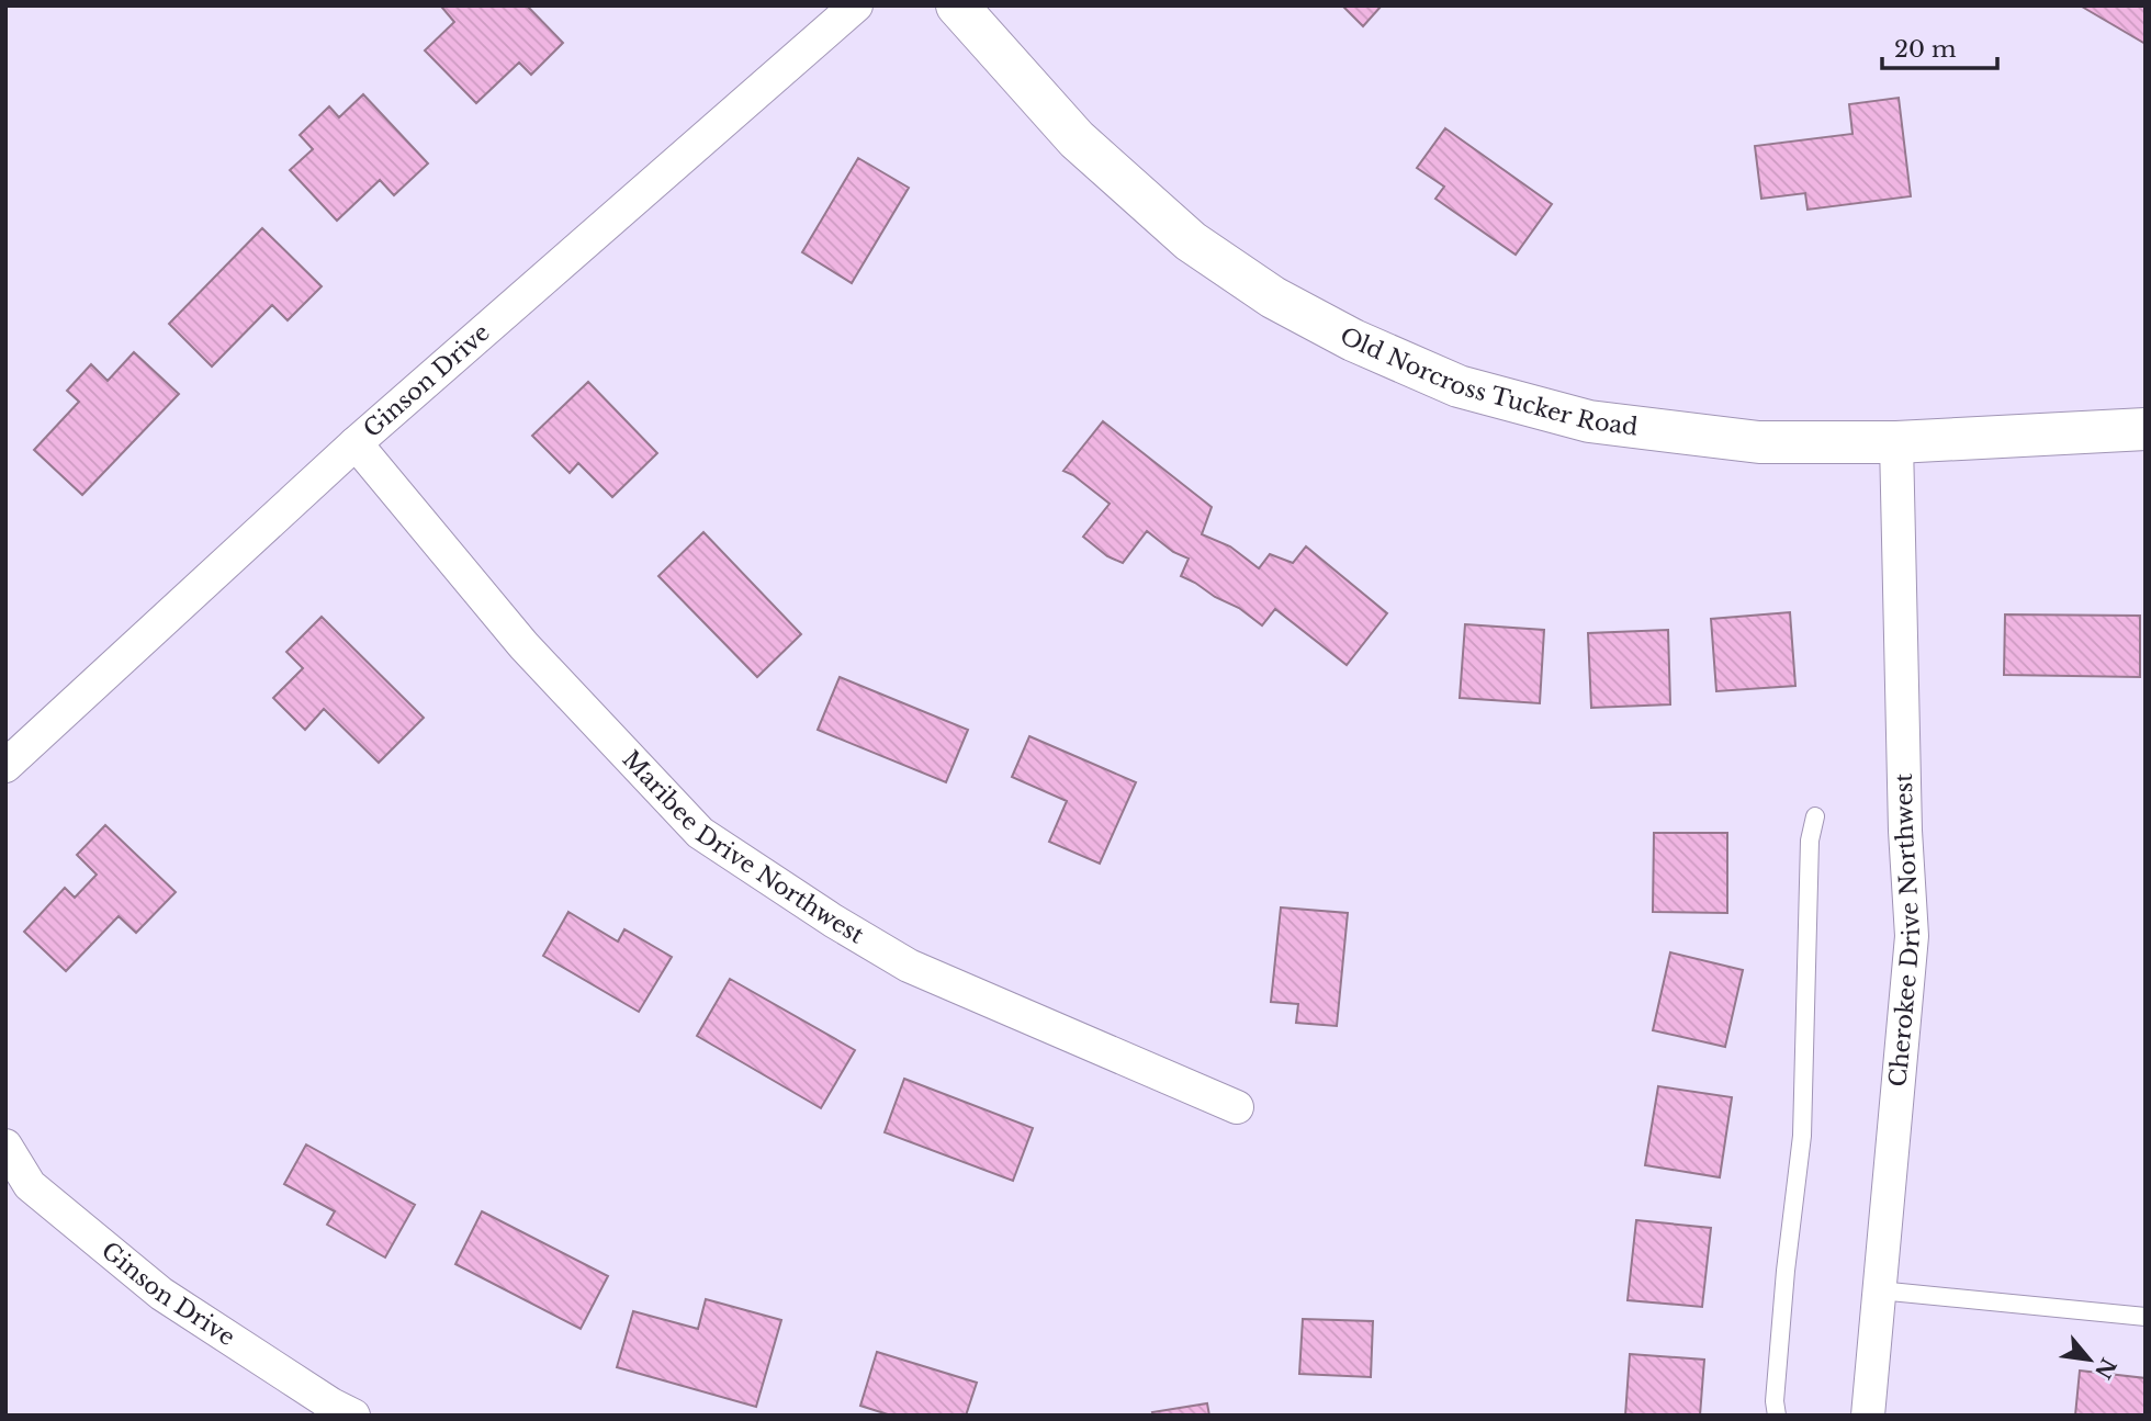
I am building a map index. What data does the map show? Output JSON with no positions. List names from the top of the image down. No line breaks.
{"streets":{"street":["Old Norcross Tucker Road","Ginson Drive","Maribee Drive Northwest","Cherokee Drive Northwest"]},"crossings":[["Old Norcross Tucker Road","Cherokee Drive Northwest"],["Ginson Drive","Maribee Drive Northwest"]],"scale_bar":"20 m","north":"bottom right"}
